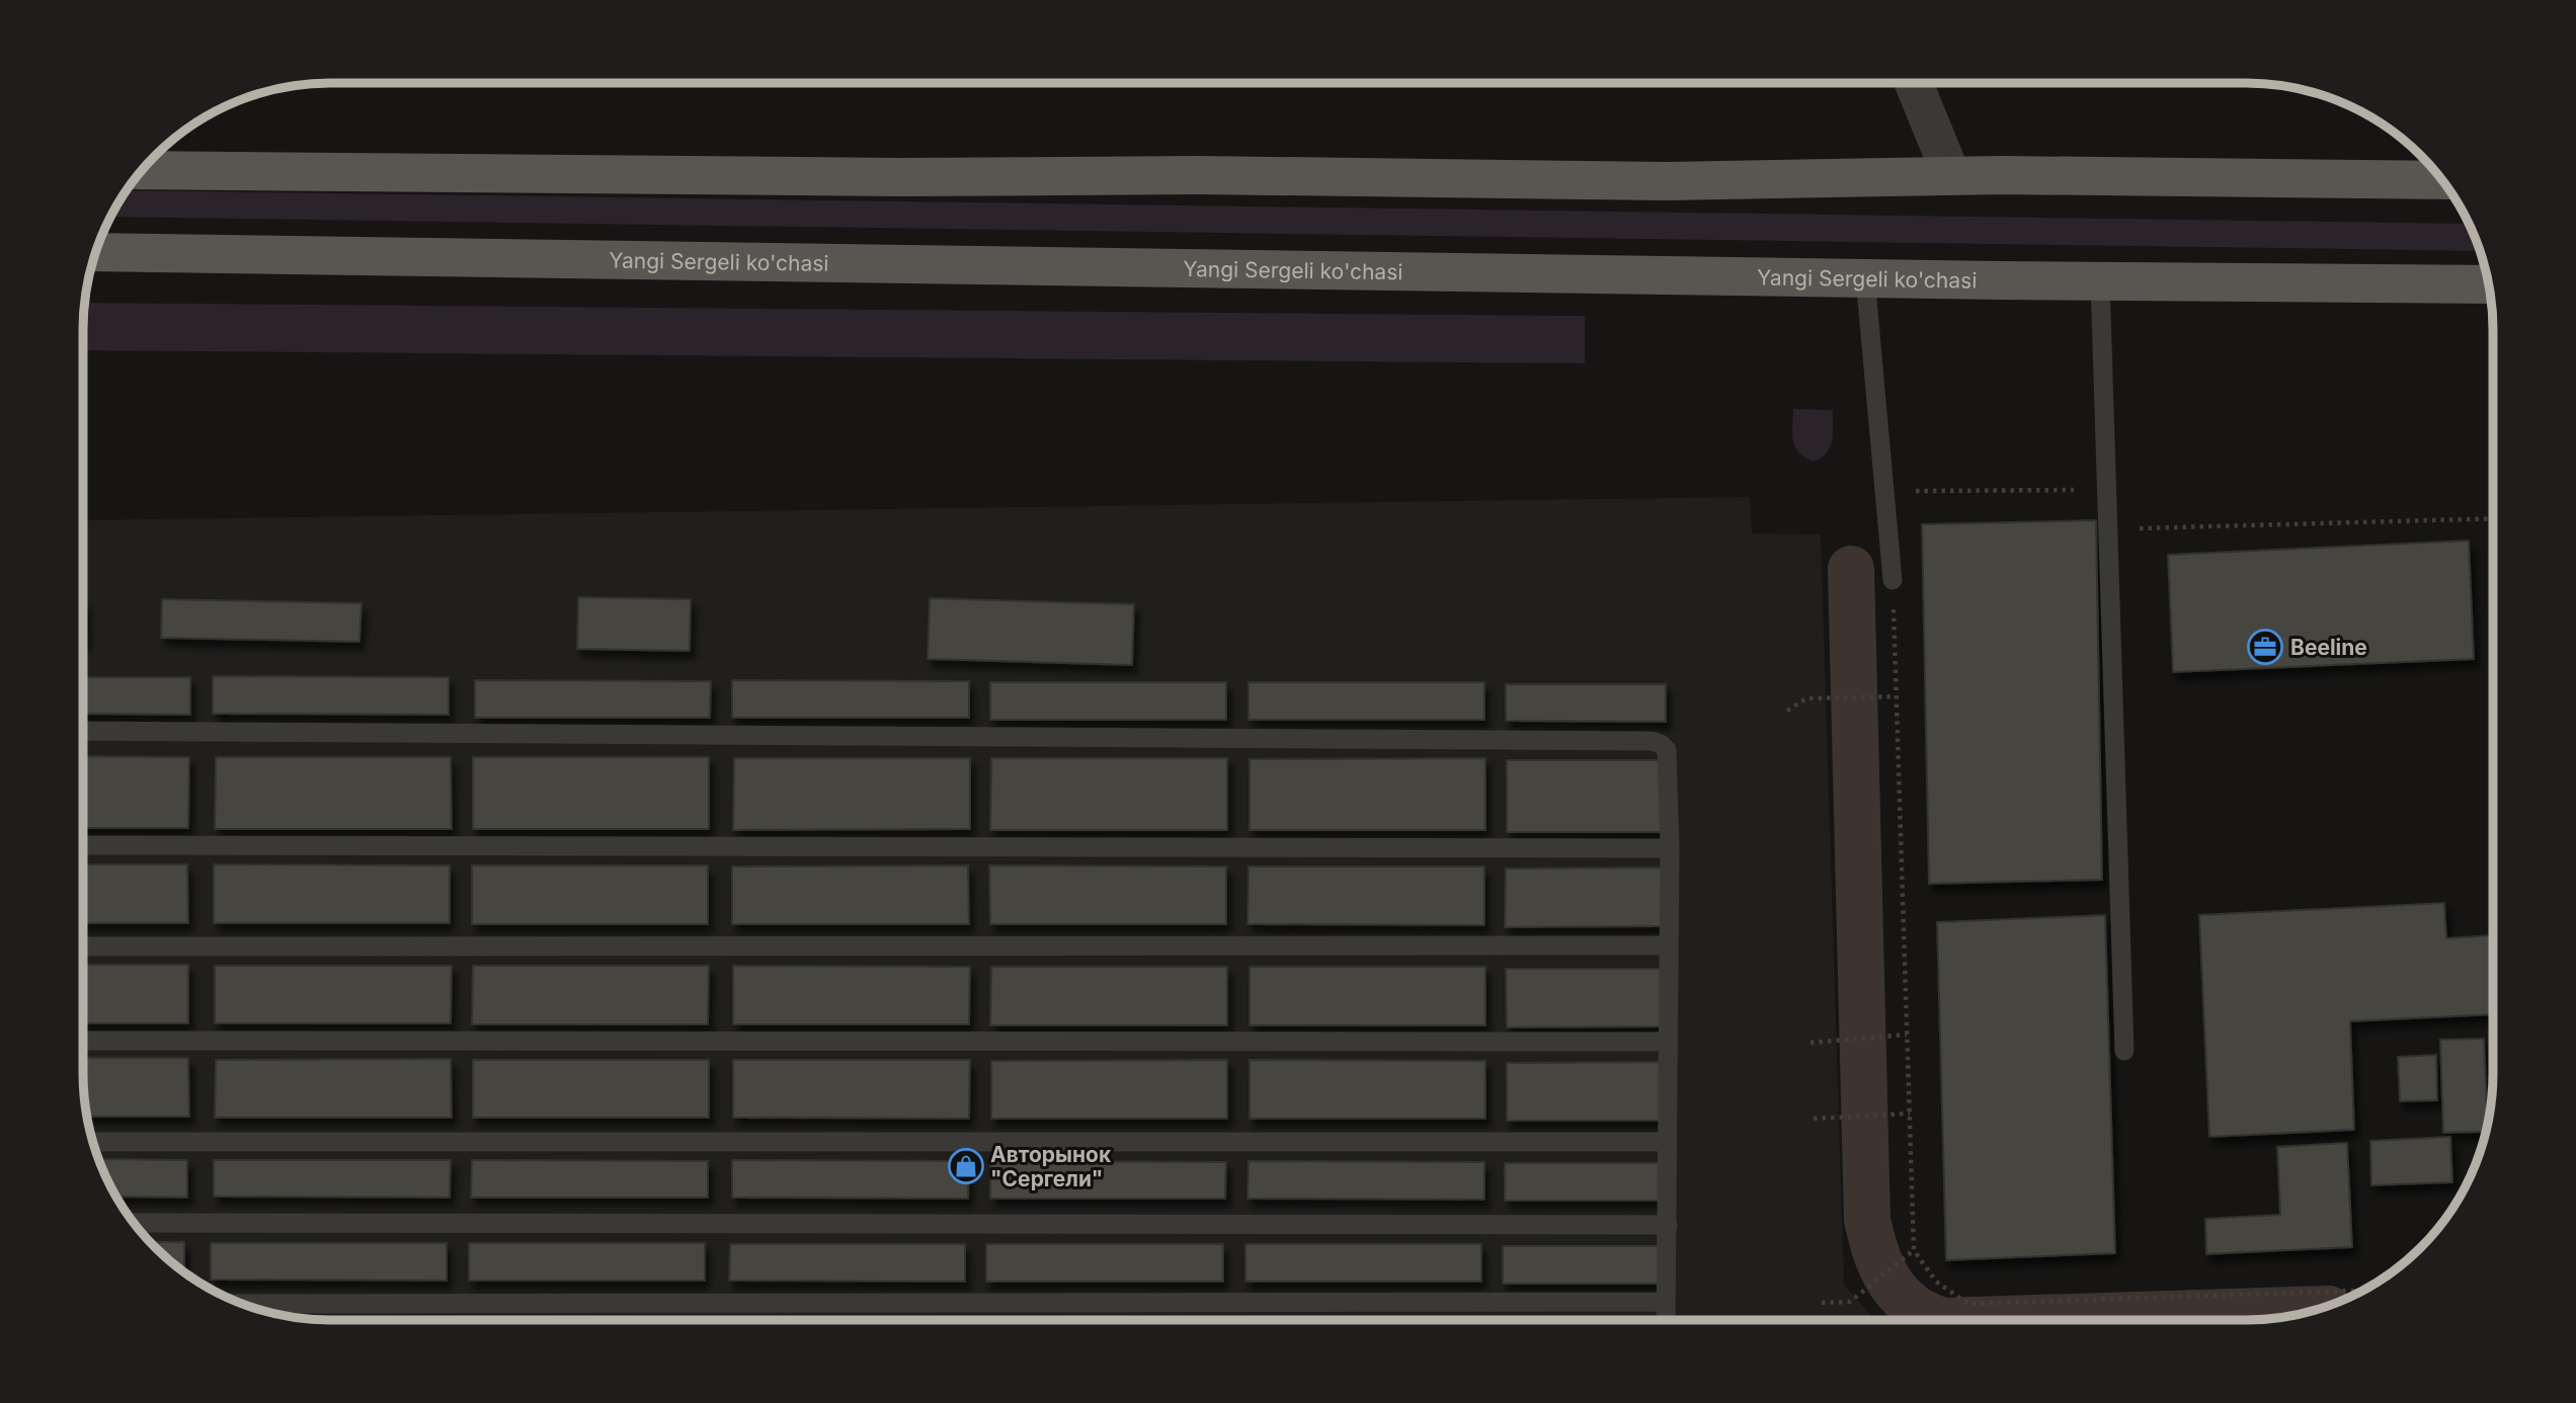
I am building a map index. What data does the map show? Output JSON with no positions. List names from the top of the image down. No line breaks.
{"streets":{"main road":["Yangi Sergeli ko'chasi"]},"places":{"office":["Beeline"],"shop":["Авторынок \"Сергели\""]}}
